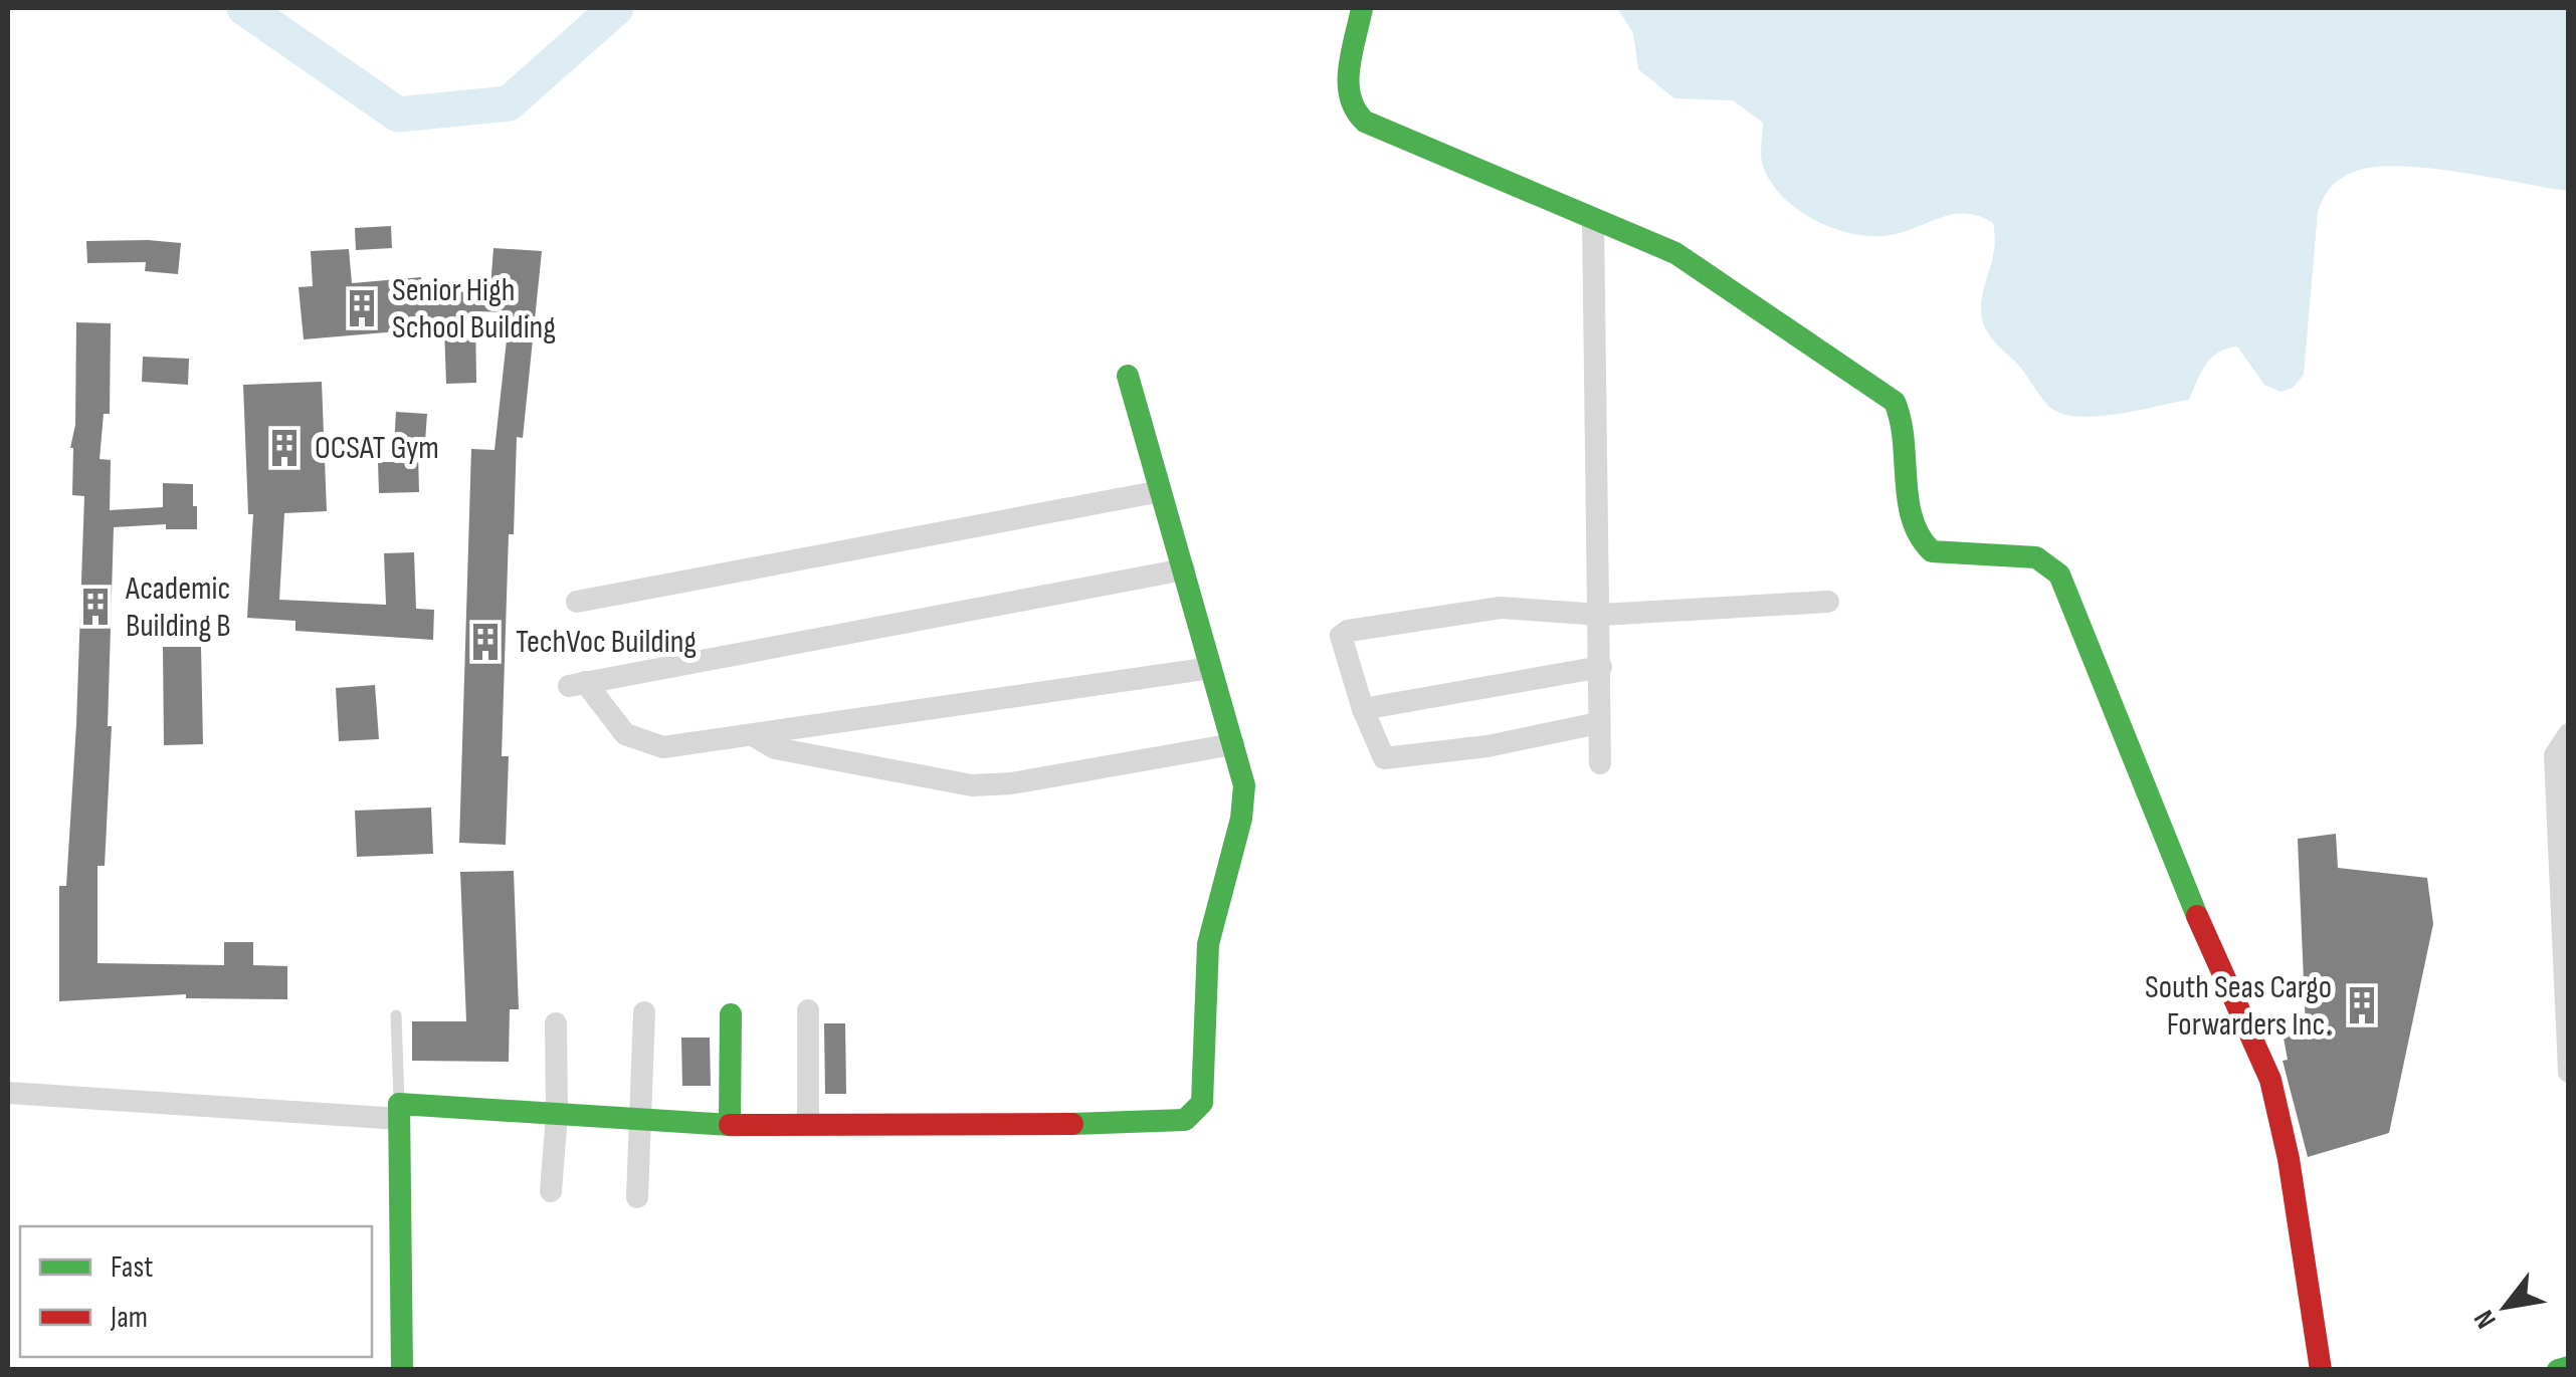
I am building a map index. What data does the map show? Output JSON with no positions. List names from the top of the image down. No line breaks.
{"places":{"building":["Senior High School Building","OCSAT Gym","Academic Building B","TechVoc Building","South Seas Cargo Forwarders Inc."]},"legend":["Fast","Jam"],"north":"bottom left"}
